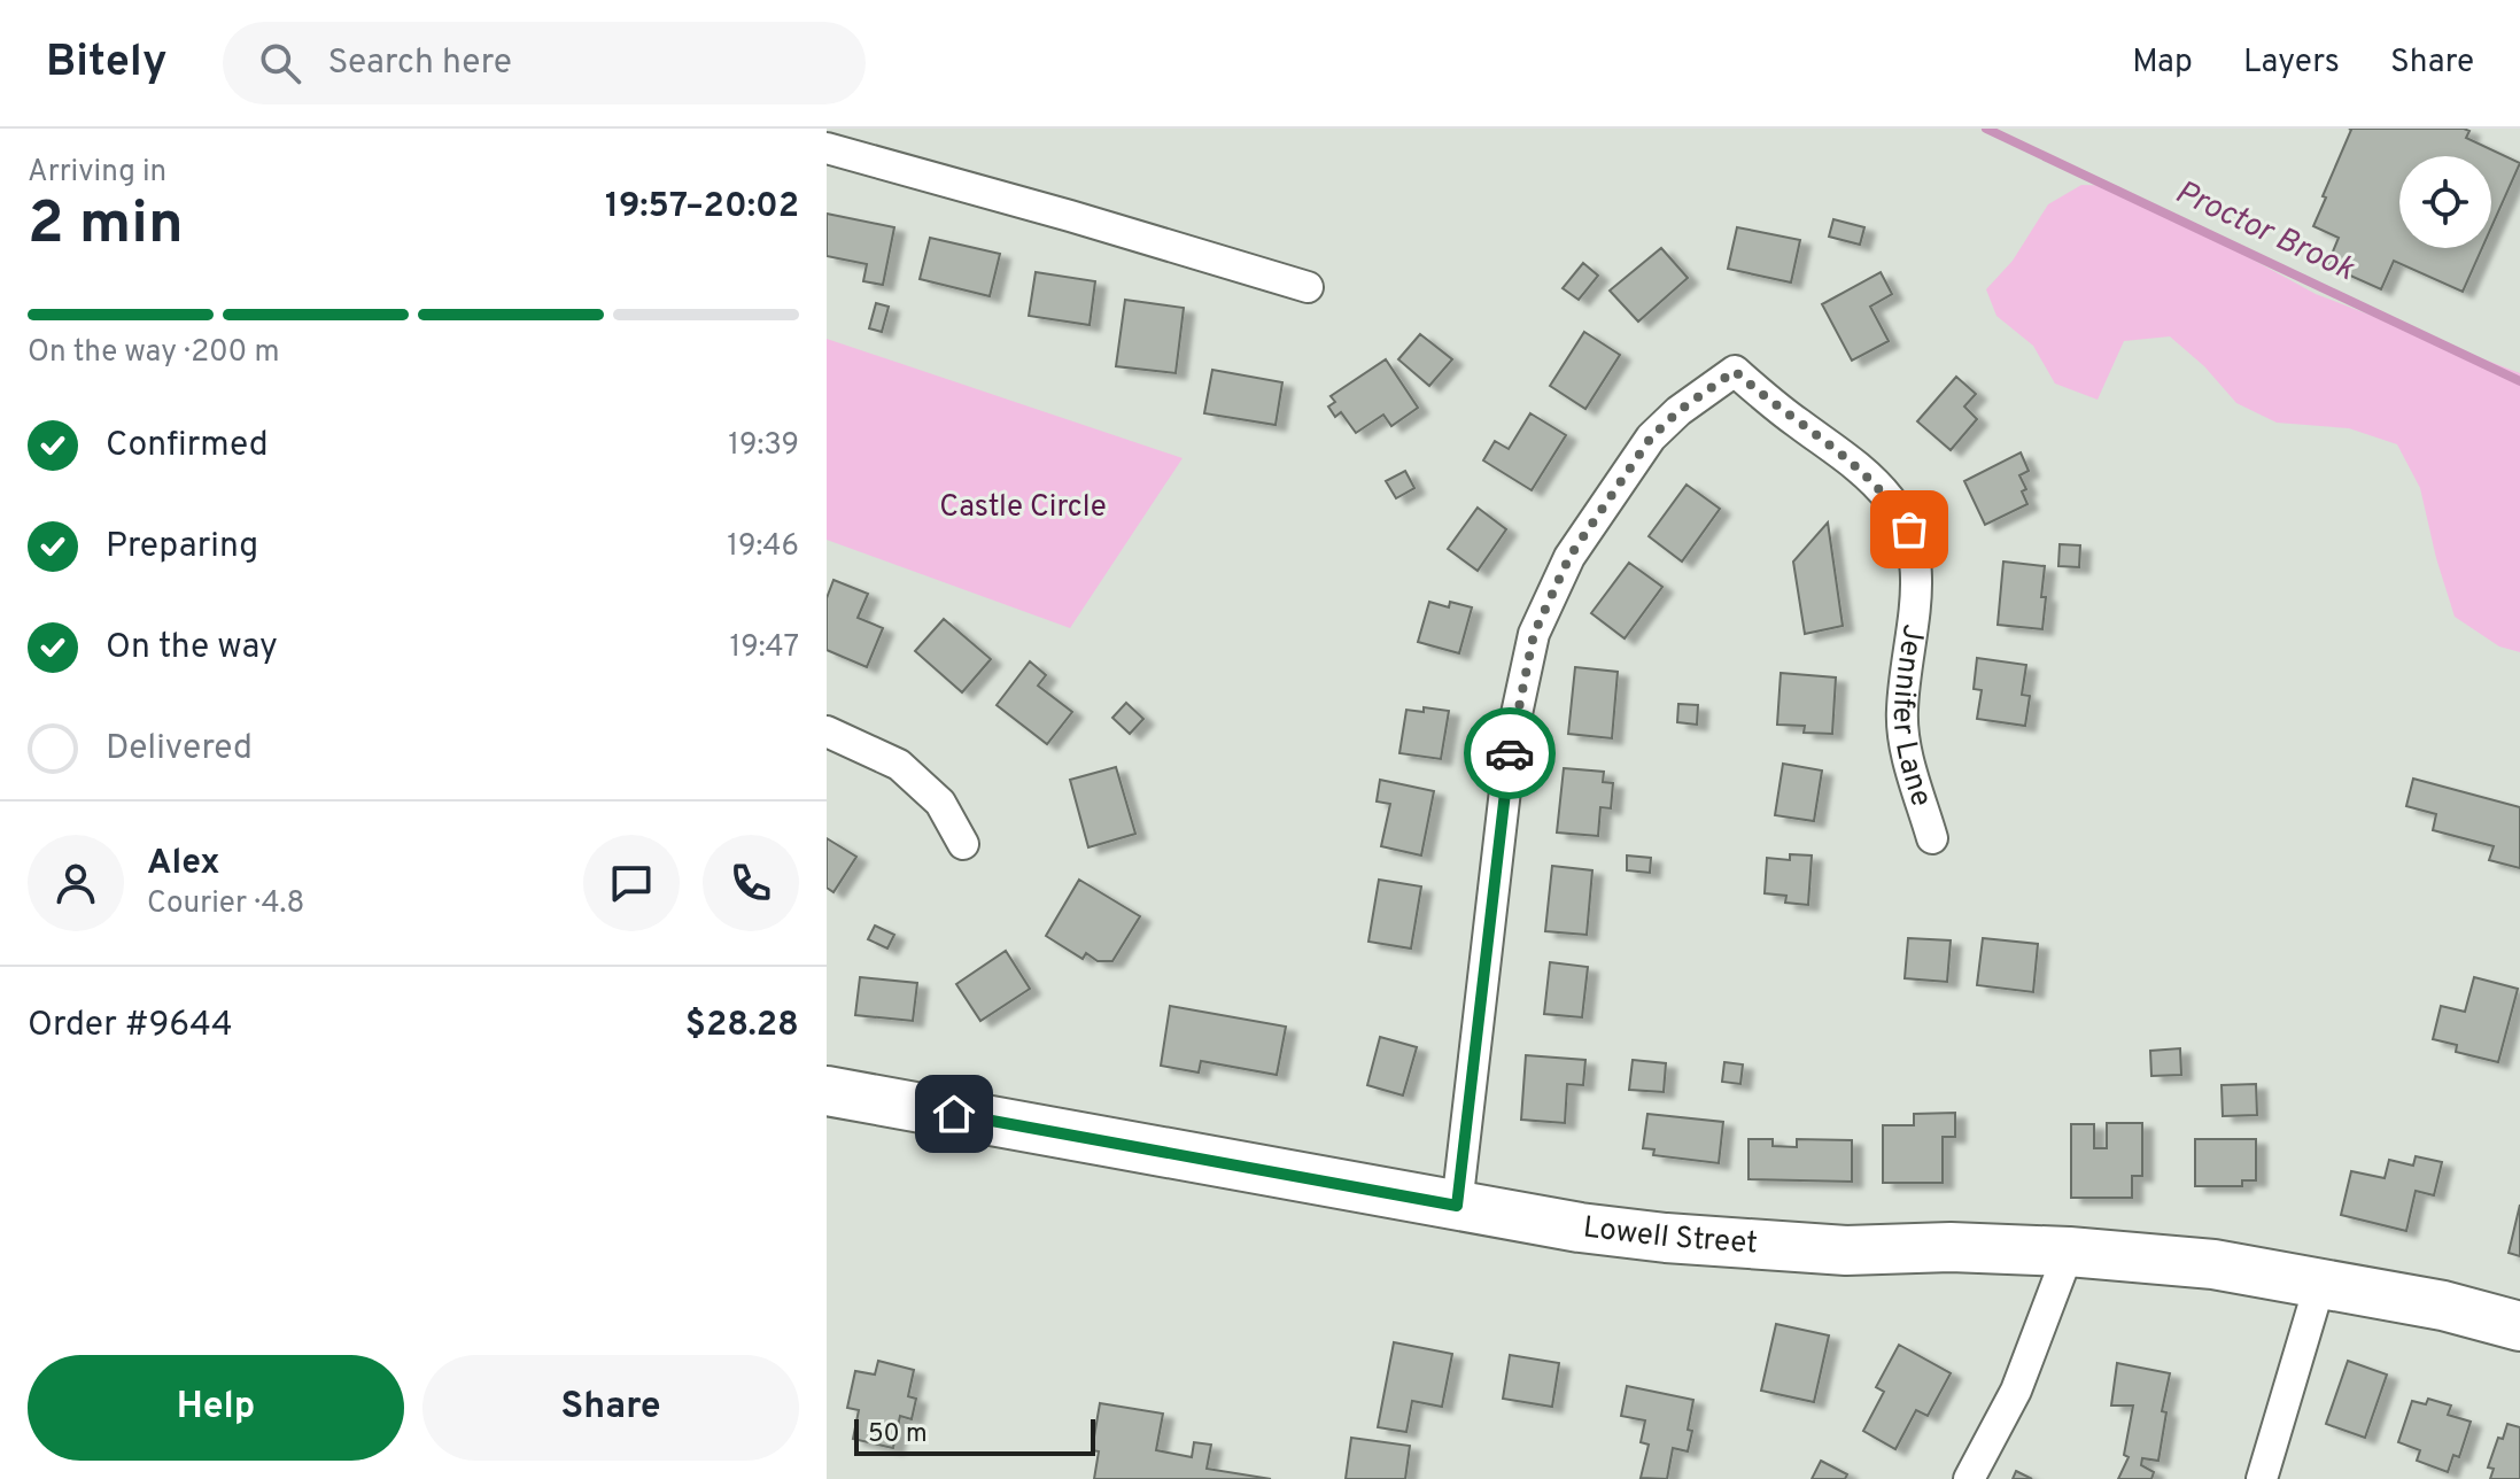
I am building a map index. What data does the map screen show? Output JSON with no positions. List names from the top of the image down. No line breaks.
{"streets":{"main road":["Lowell Street"],"street":["Jennifer Lane"]},"crossings":[["Jennifer Lane","Lowell Street"]],"water":["Proctor Brook"],"parks":["Castle Circle"],"scale_bar":"50 m","page":{"header":"Bitely","search":"Search here","nav":["Map","Layers","Share"],"heading":["2 min","Arriving in","19:57–20:02"],"panel":["Alex","Courier · 4.8","Order #9644","$28.28"],"bar":"On the way · 200 m","list":[["Confirmed","19:39"],["Preparing","19:46"],["On the way","19:47"],"Delivered"],"buttons":["Help","Share"],"scale":"50 m"}}
